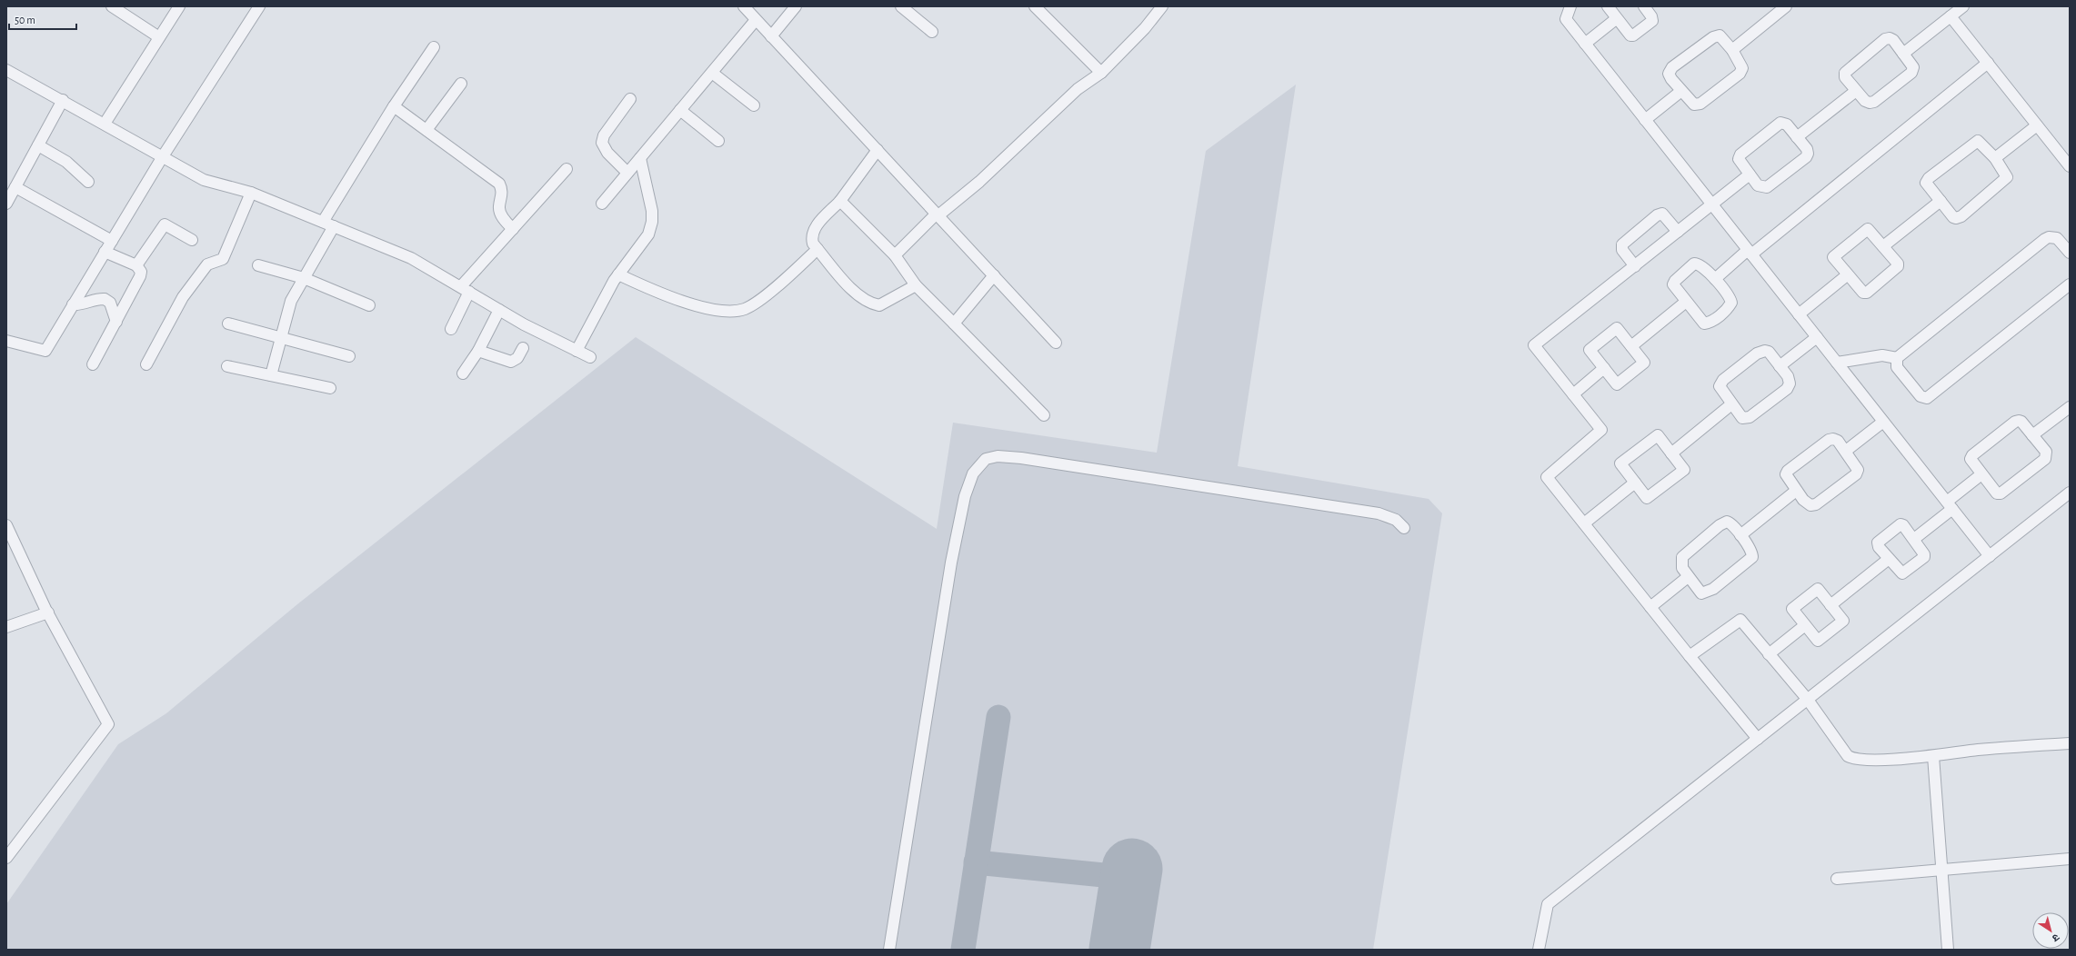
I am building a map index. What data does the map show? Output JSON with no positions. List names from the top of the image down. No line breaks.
{"scale_bar":"50 m","north":"bottom right"}
